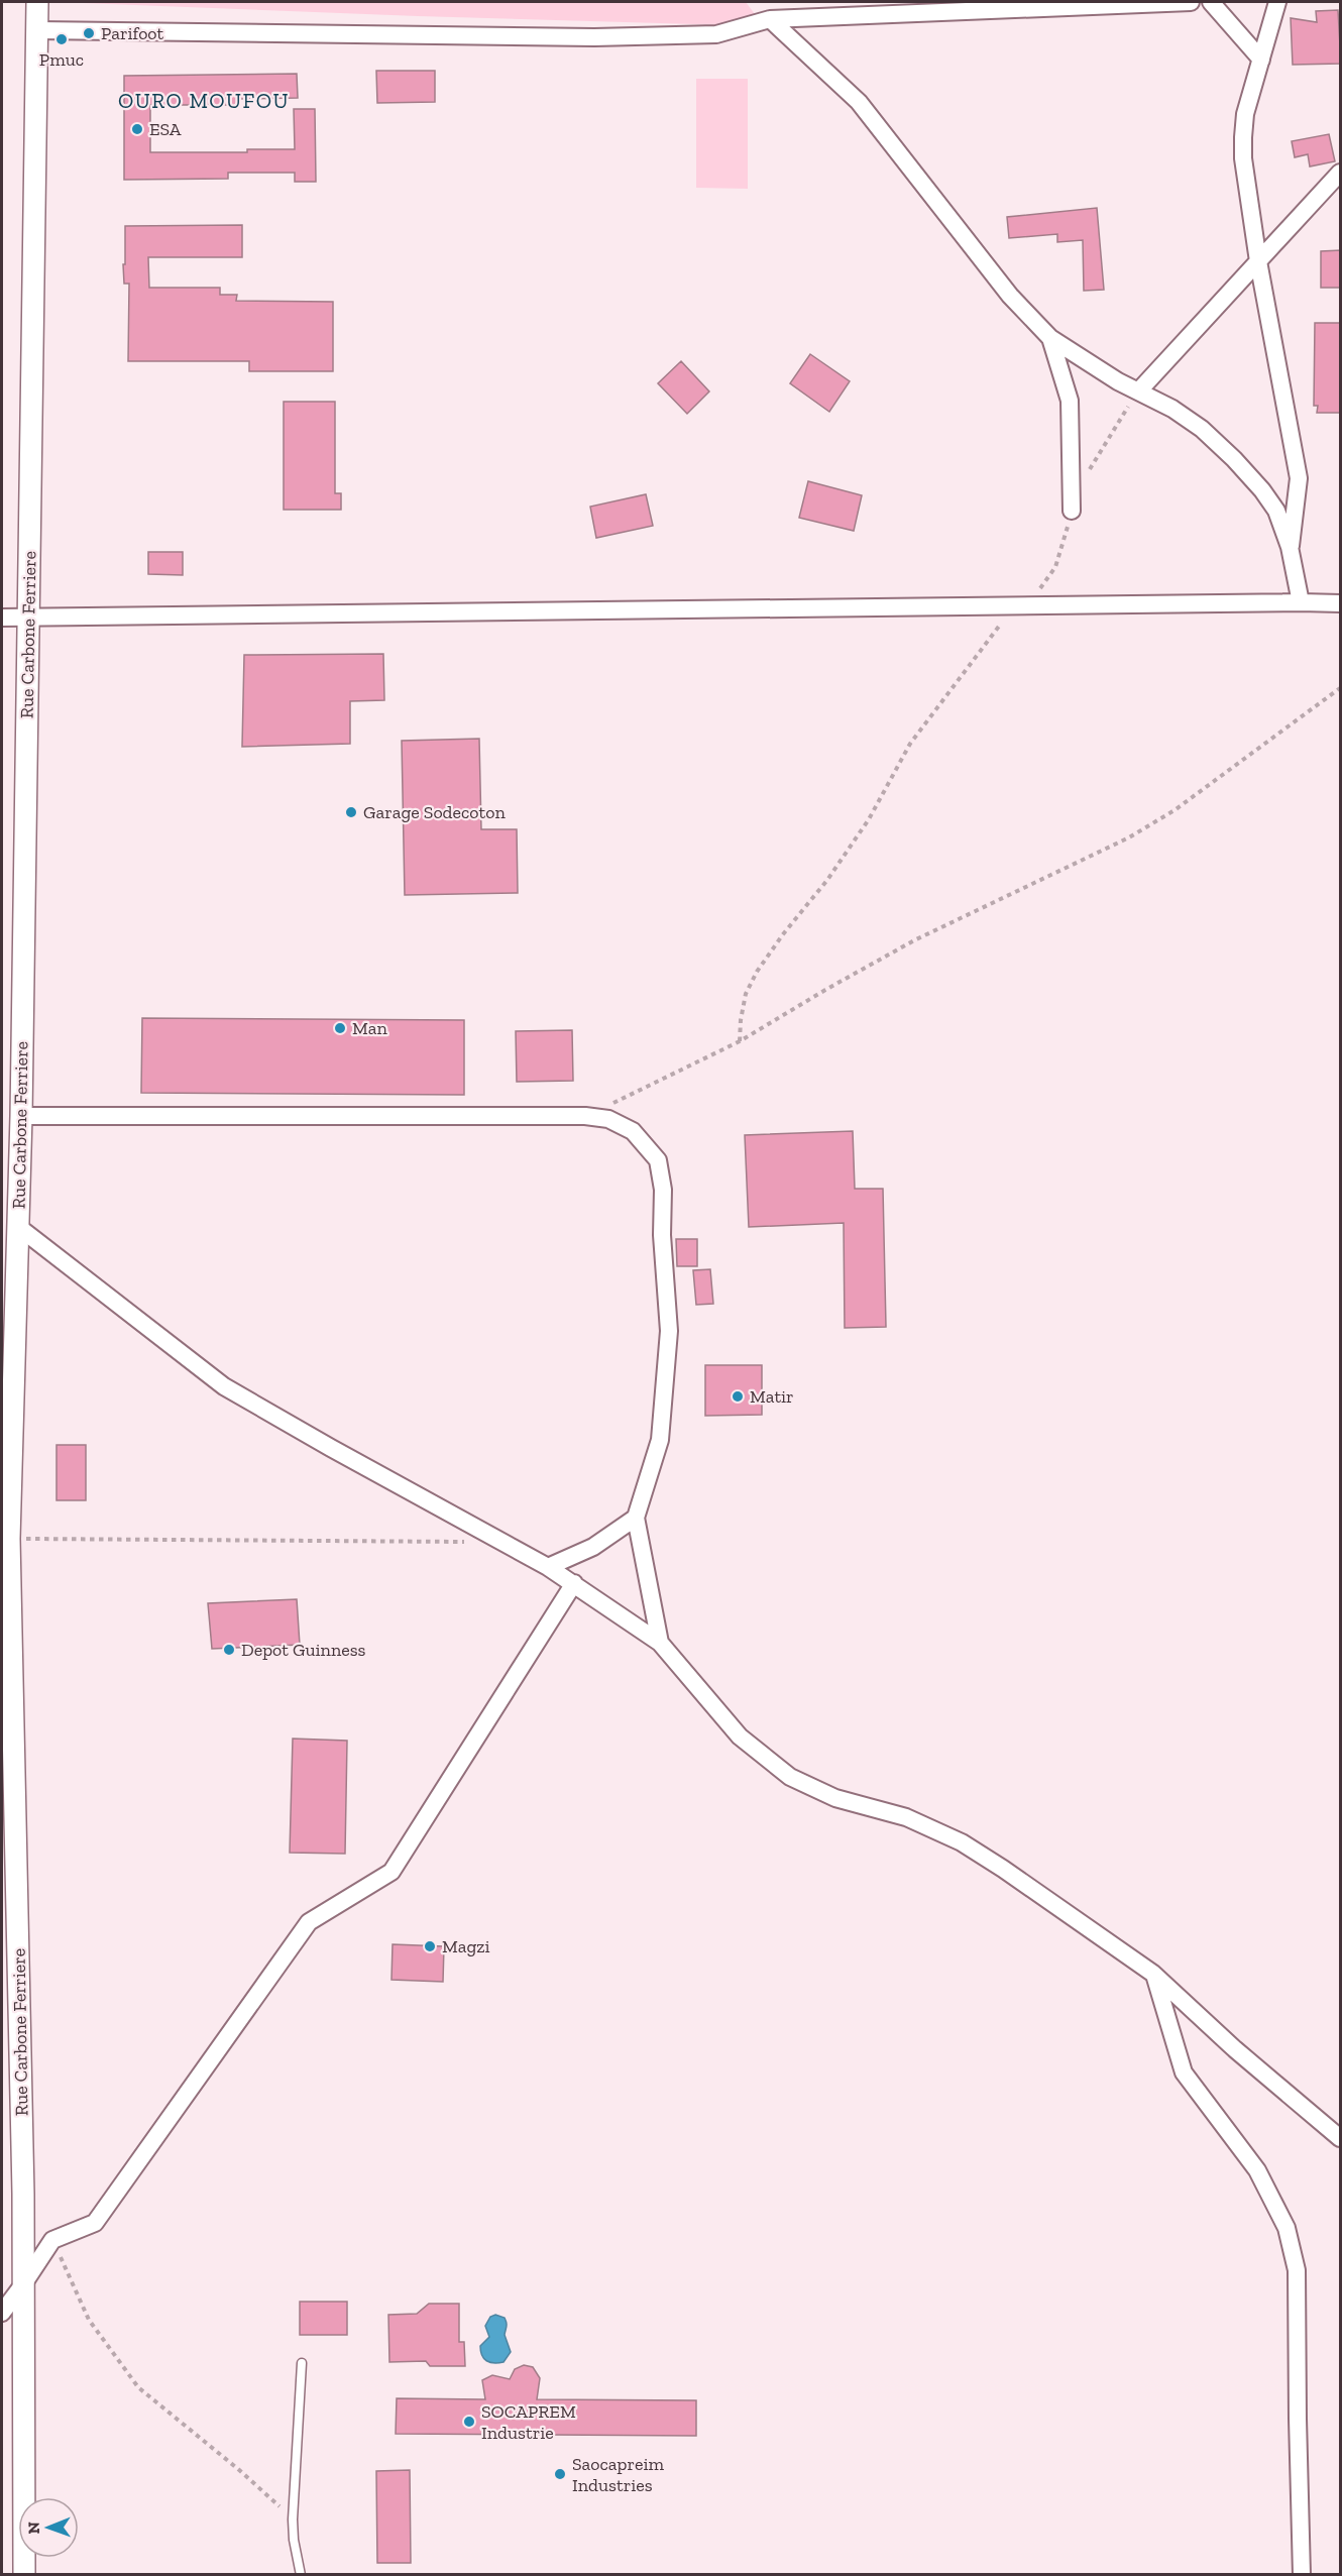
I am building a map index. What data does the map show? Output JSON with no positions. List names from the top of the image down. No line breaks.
{"streets":{"street":["Rue Carbone Ferriere"]},"districts":["OURO MOUFOU"],"places":["Parifoot","Pmuc","ESA","Garage Sodecoton","Man","Matir","Depot Guinness","Magzi","SOCAPREM Industrie","Saocapreim Industries"],"north":"left"}
